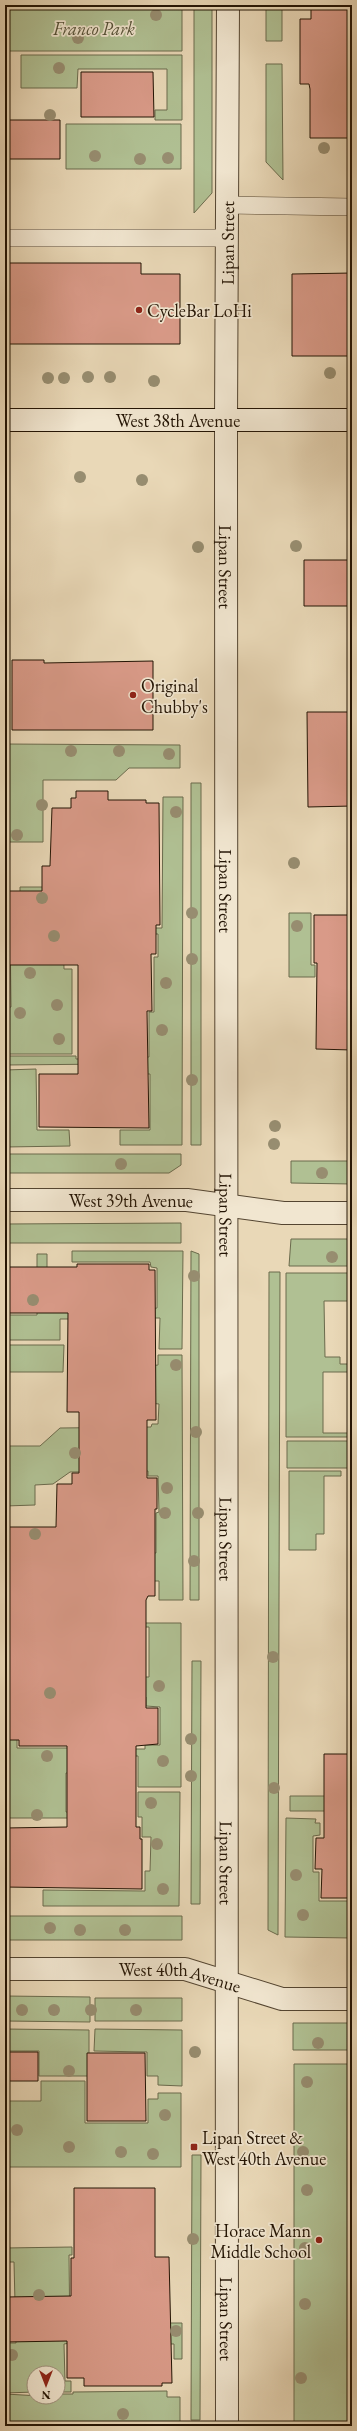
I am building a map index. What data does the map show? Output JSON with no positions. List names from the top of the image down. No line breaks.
{"streets":{"street":["Lipan Street","West 38th Avenue","West 39th Avenue","West 40th Avenue"]},"crossings":[["Lipan Street","West 38th Avenue"],["Lipan Street","West 39th Avenue"],["Lipan Street","West 40th Avenue"]],"parks":["Franco Park"],"places":{"other":["CycleBar LoHi","Original Chubby's","Horace Mann Middle School"],"transit":["Lipan Street & West 40th Avenue"]},"north":"bottom"}
